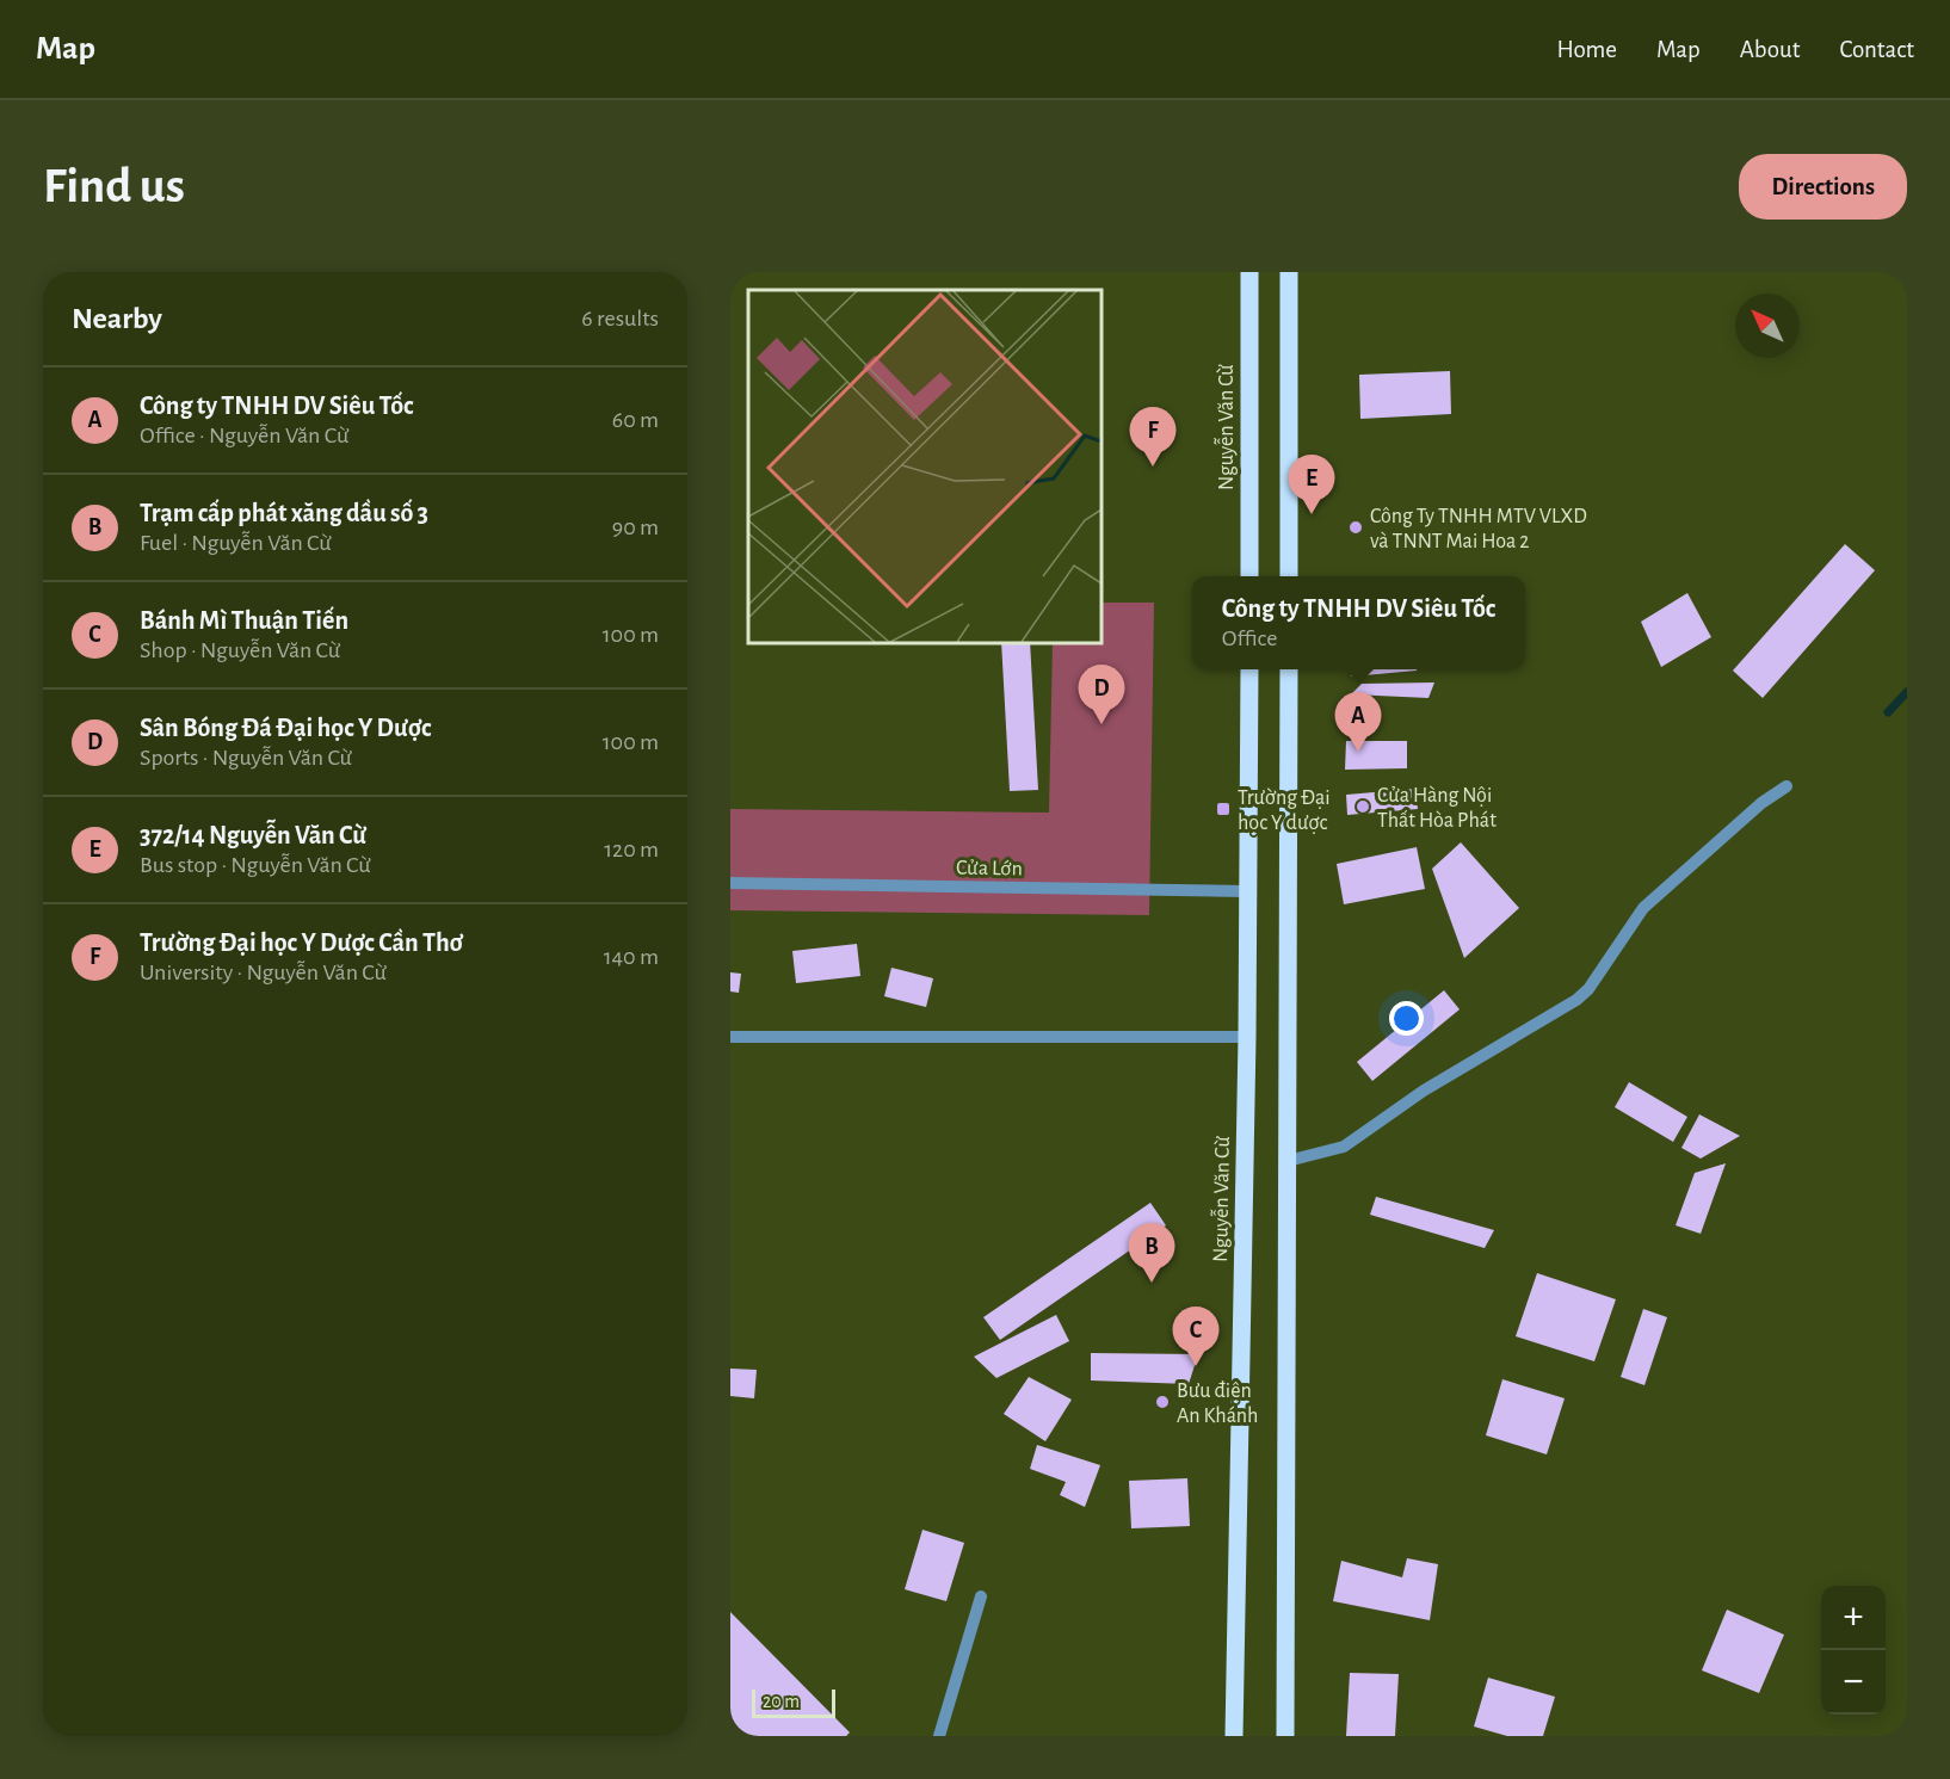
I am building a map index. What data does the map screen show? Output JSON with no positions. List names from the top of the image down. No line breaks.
{"streets":{"main road":["Nguyễn Văn Cừ"],"street":["Cửa Lớn"]},"crossings":[["Nguyễn Văn Cừ","Cửa Lớn"]],"places":{"other":["Công Ty TNHH MTV VLXD và TNNT Mai Hoa 2","Cửa Hàng Nội Thất Hòa Phát","Bưu điện An Khánh"],"transit":["Trường Đại học Y dược"]},"scale_bar":"20 m","north":"top left","page":{"header":"Map","nav":["Home","Map","About","Contact"],"buttons":"Directions","title":"Find us","heading":["Nearby","6 results"],"list":[{"mark":"A","name":"Công ty TNHH DV Siêu Tốc","note":"Office · Nguyễn Văn Cừ","value":"60 m"},{"mark":"B","name":"Trạm cấp phát xăng dầu số 3","note":"Fuel · Nguyễn Văn Cừ","value":"90 m"},{"mark":"C","name":"Bánh Mì Thuận Tiến","note":"Shop · Nguyễn Văn Cừ","value":"100 m"},{"mark":"D","name":"Sân Bóng Đá Đại học Y Dược","note":"Sports · Nguyễn Văn Cừ","value":"100 m"},{"mark":"E","name":"372/14 Nguyễn Văn Cừ","note":"Bus stop · Nguyễn Văn Cừ","value":"120 m"},{"mark":"F","name":"Trường Đại học Y Dược Cần Thơ","note":"University · Nguyễn Văn Cừ","value":"140 m"}],"pins":["F","E","D","A","B","C"],"popup":["Công ty TNHH DV Siêu Tốc","Office"],"map_buttons":["+","−"],"scale":"20 m"}}
